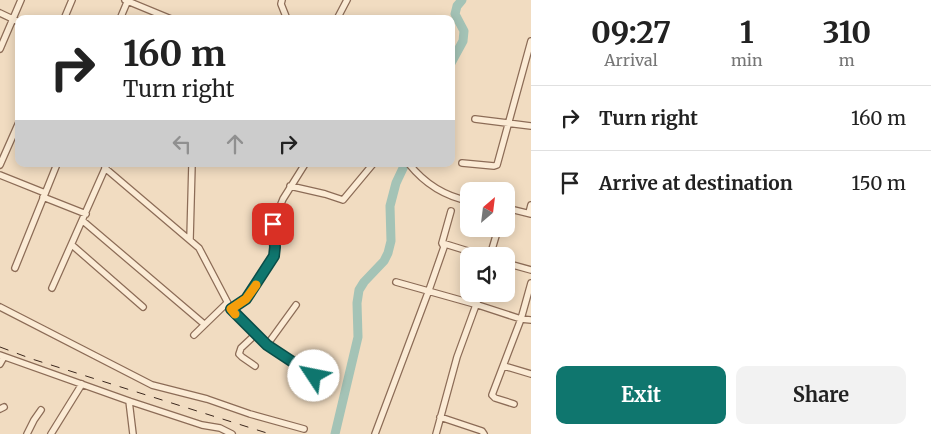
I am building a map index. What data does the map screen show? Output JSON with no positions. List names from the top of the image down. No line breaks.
{"north":"top right","page":{"eta":["09:27","Arrival","1","min","310","m"],"turn":["160 m","Turn right"],"list":[{"name":"Turn right","value":"160 m"},{"name":"Arrive at destination","value":"150 m"}],"buttons":["Exit","Share"]}}
